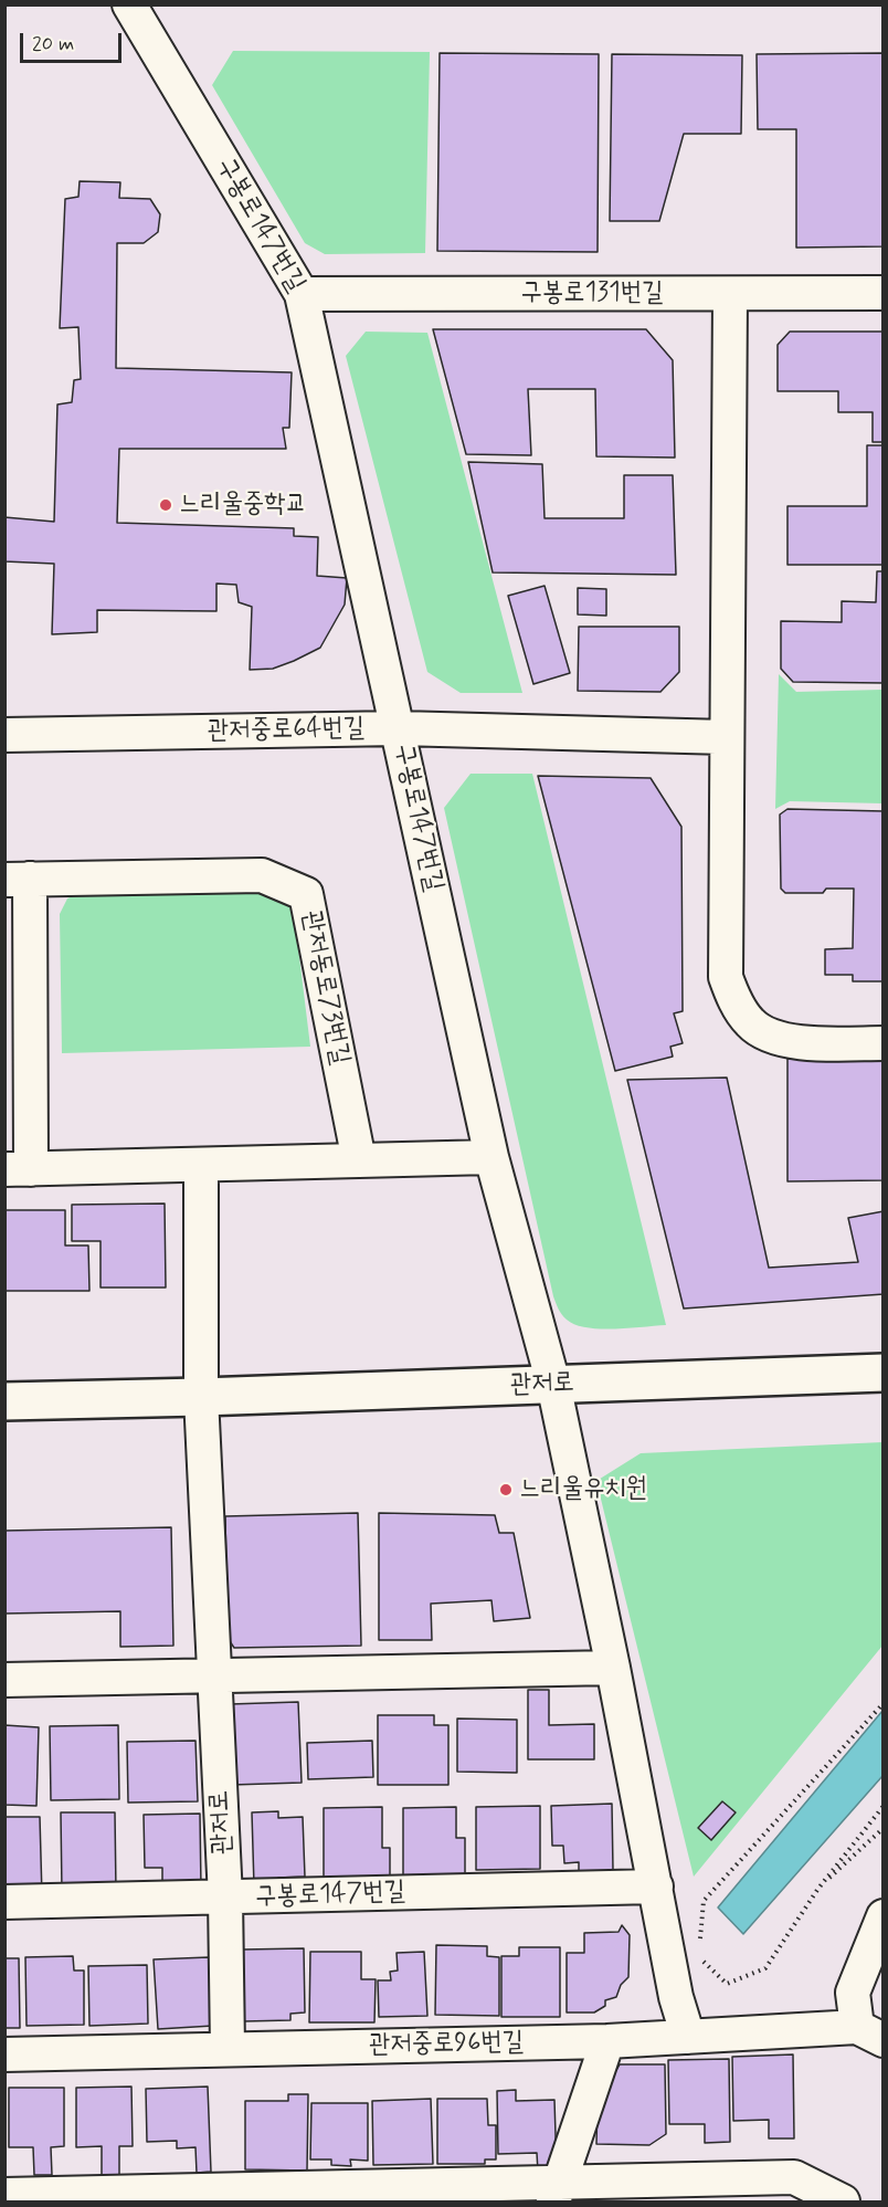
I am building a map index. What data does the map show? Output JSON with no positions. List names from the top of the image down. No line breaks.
{"streets":{"street":["구봉로147번길","구봉로131번길","관저중로64번길","관저동로73번길","관저로","관저중로96번길"]},"crossings":[["구봉로147번길","구봉로131번길"],["구봉로147번길","관저중로64번길"],["구봉로147번길","관저동로73번길"],["구봉로147번길","관저로"],["구봉로147번길","관저중로96번길"],["관저동로73번길","관저로"],["관저로","관저중로96번길"]],"places":["느리울중학교","느리울유치원"],"scale_bar":"20 m"}
